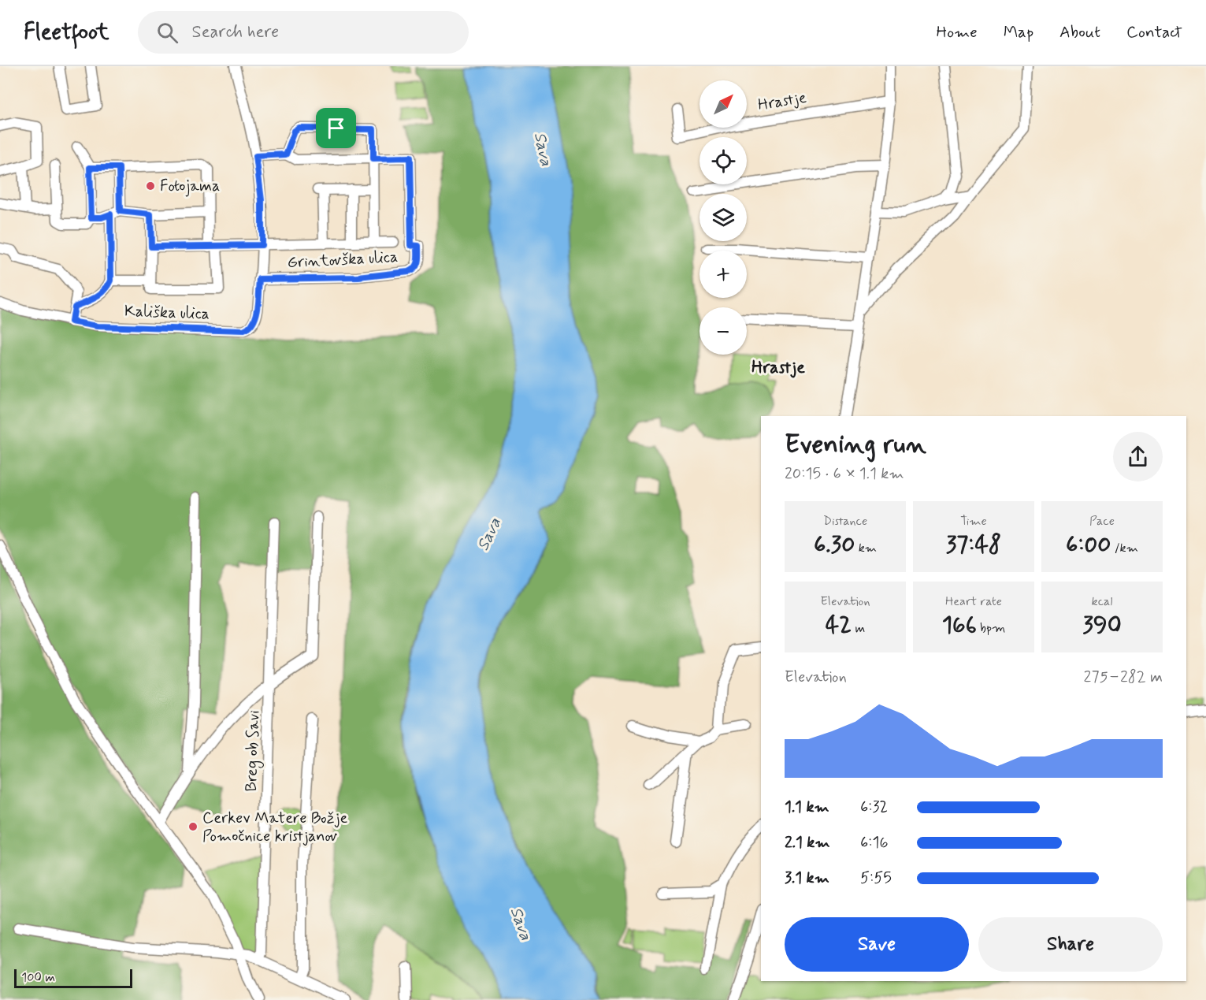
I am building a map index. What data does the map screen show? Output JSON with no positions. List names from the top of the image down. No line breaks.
{"streets":{"street":["Hrastje","Grintovška ulica","Kališka ulica","Breg ob Savi"]},"crossings":[["Grintovška ulica","Kališka ulica"]],"districts":["Hrastje"],"water":["Sava"],"places":["Fotojama","Cerkev Matere Božje Pomočnice kristjanov"],"scale_bar":"100 m","north":"top right","page":{"header":"Fleetfoot","search":"Search here","nav":["Home","Map","About","Contact"],"map_buttons":["+","−"],"heading":["Evening run","20:15 · 6 × 1.1 km"],"stats":[["Distance","6.30 km"],["Time","37:48"],["Pace","6:00 /km"],["Elevation","42 m"],["Heart rate","166 bpm"],["kcal","390"]],"chart":["Elevation","275–282 m"],"list":[{"name":"1.1 km","note":"6:32"},{"name":"2.1 km","note":"6:16"},{"name":"3.1 km","note":"5:55"}],"buttons":["Save","Share"],"scale":"100 m"}}
